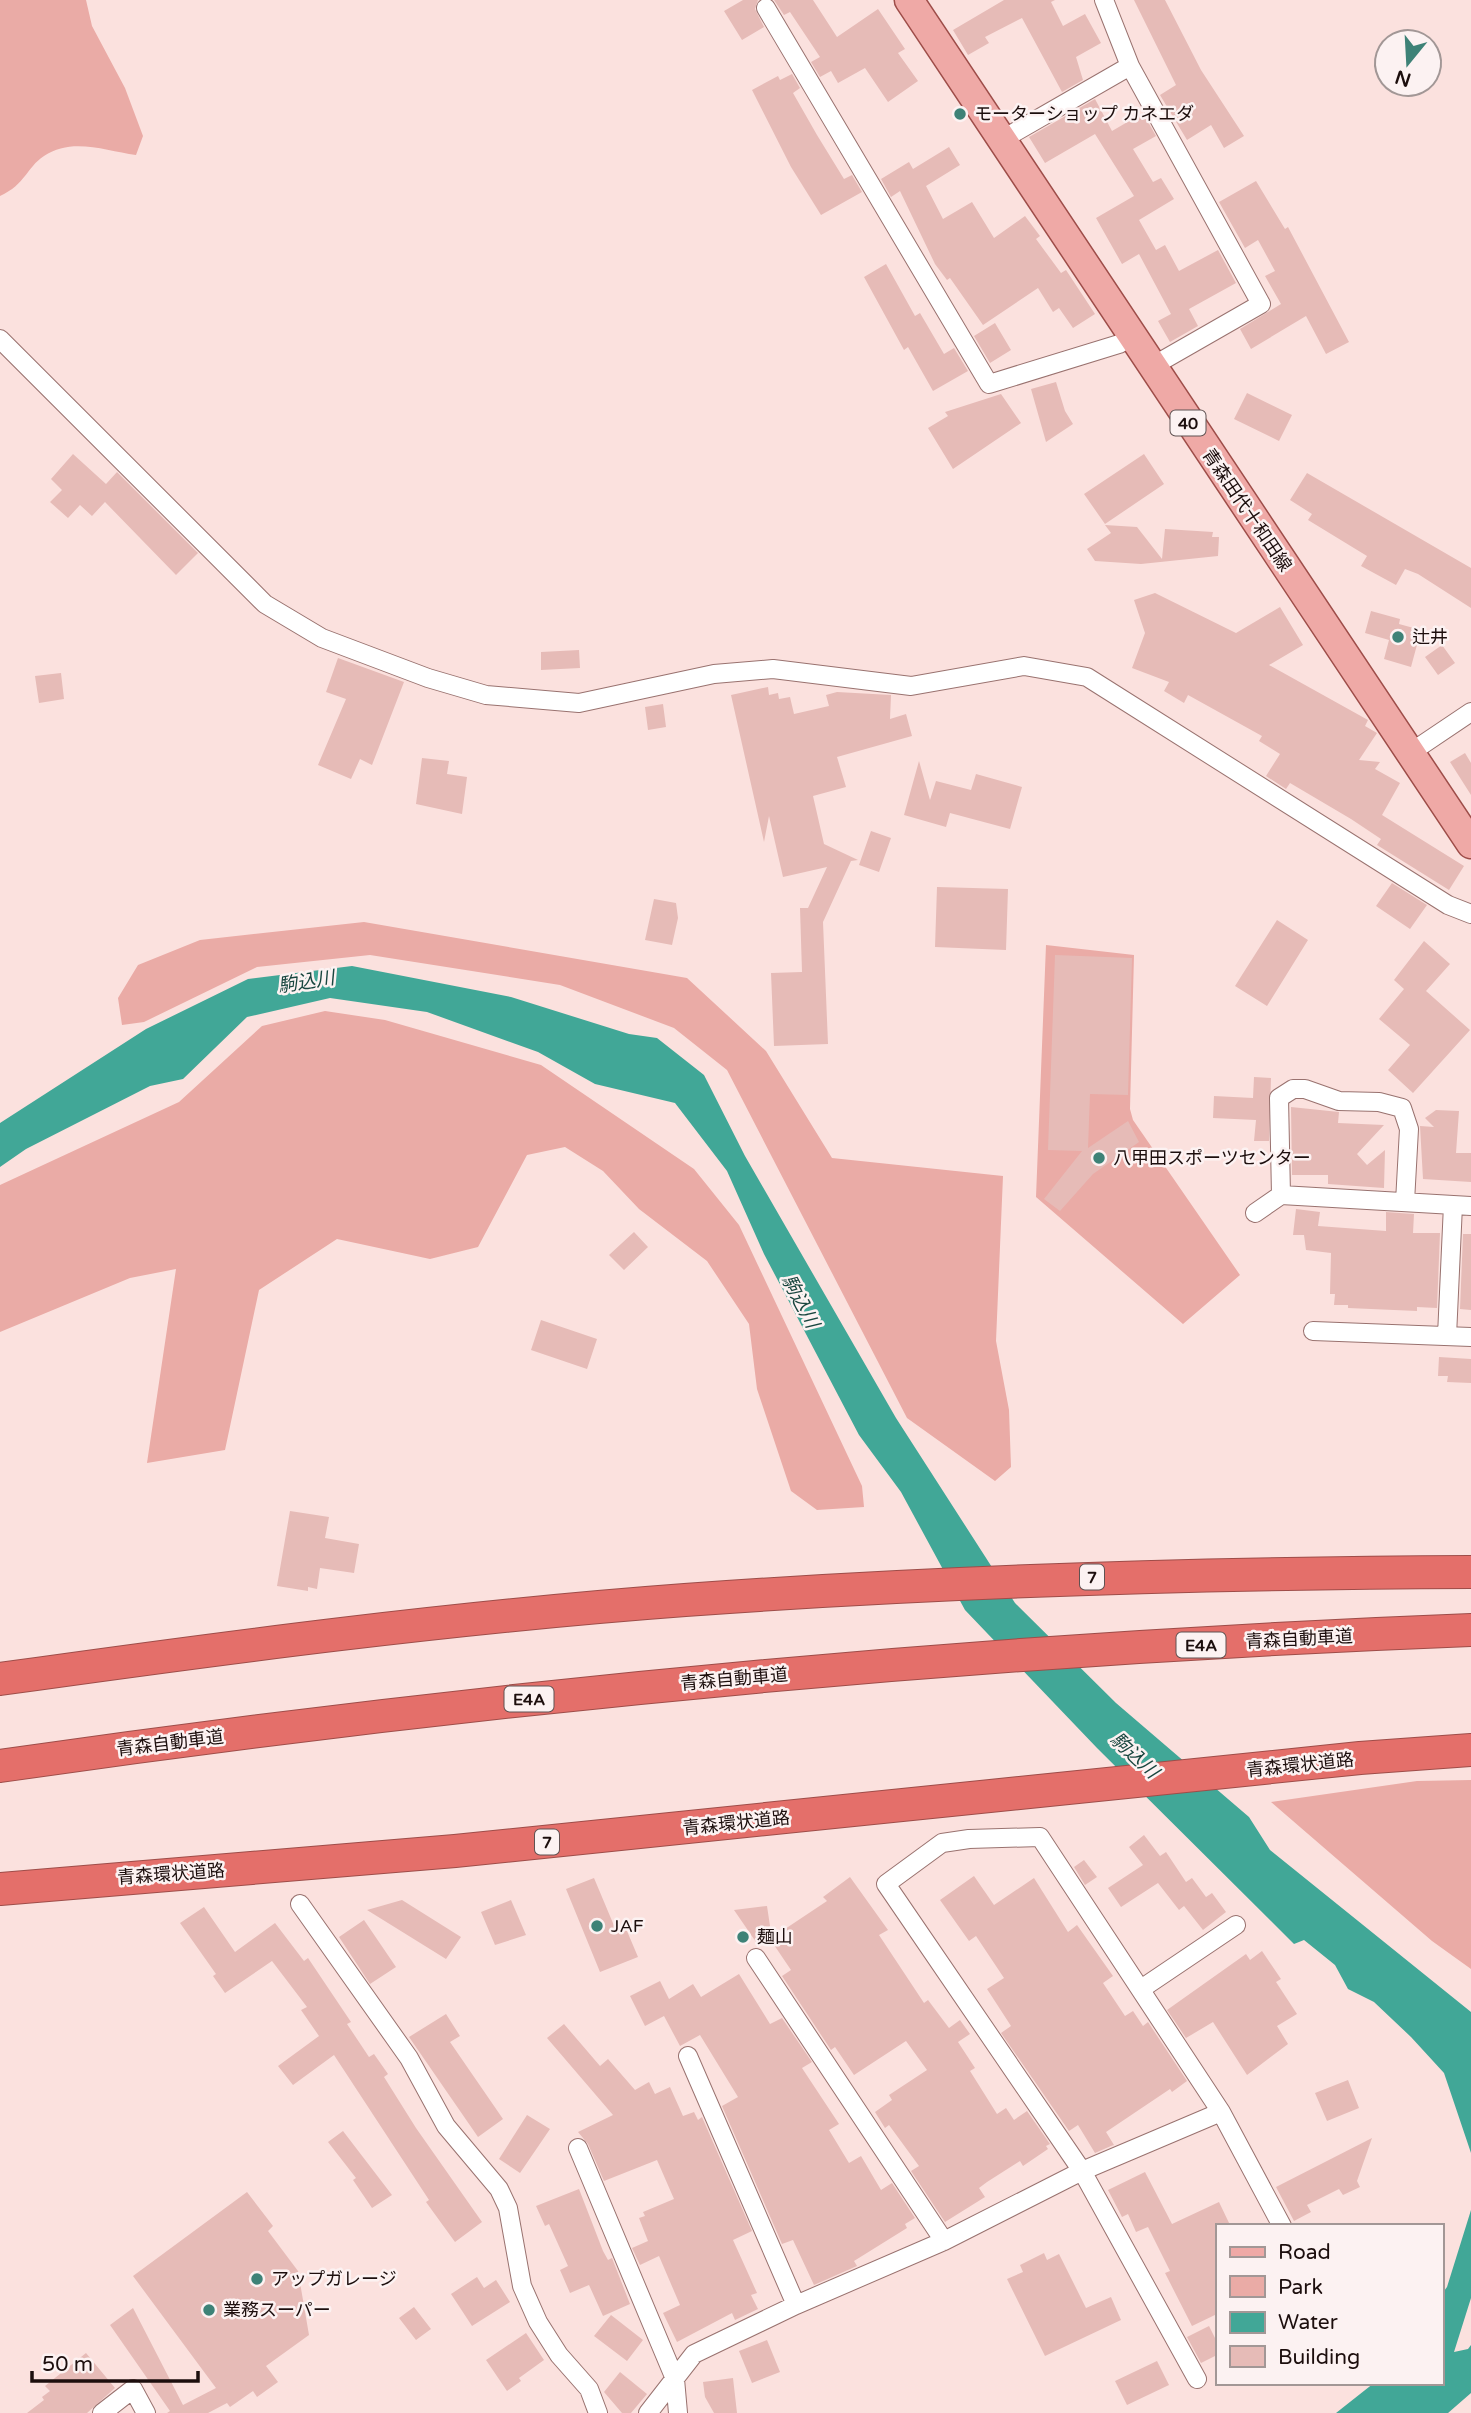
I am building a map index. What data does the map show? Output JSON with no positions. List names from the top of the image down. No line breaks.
{"streets":{"highway":["7","青森自動車道","E4A","青森環状道路"],"main road":["40","青森田代十和田線"]},"water":["駒込川"],"places":["モーターショップ カネエダ","辻井","八甲田スポーツセンター","JAF","麺山","アップガレージ","業務スーパー"],"legend":["Road","Park","Water","Building"],"scale_bar":"50 m","north":"bottom"}
